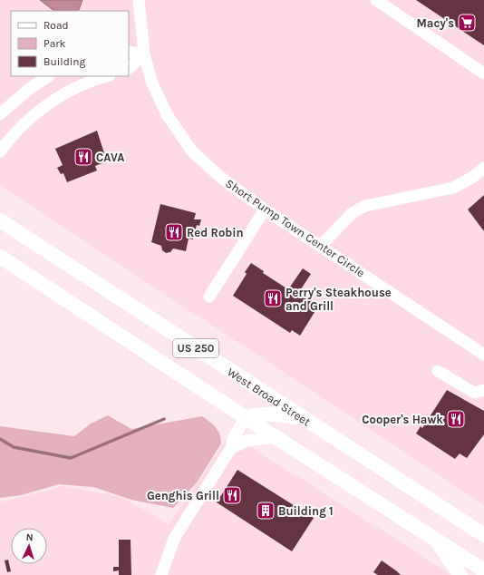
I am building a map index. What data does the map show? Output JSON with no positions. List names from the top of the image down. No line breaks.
{"streets":{"main road":["US 250","West Broad Street"],"street":["Short Pump Town Center Circle"]},"places":{"supermarket":["Macy's"],"restaurant":["CAVA","Red Robin","Perry's Steakhouse and Grill","Cooper's Hawk","Genghis Grill"],"building":["Building 1"]},"legend":["Road","Park","Building"],"north":"top"}
